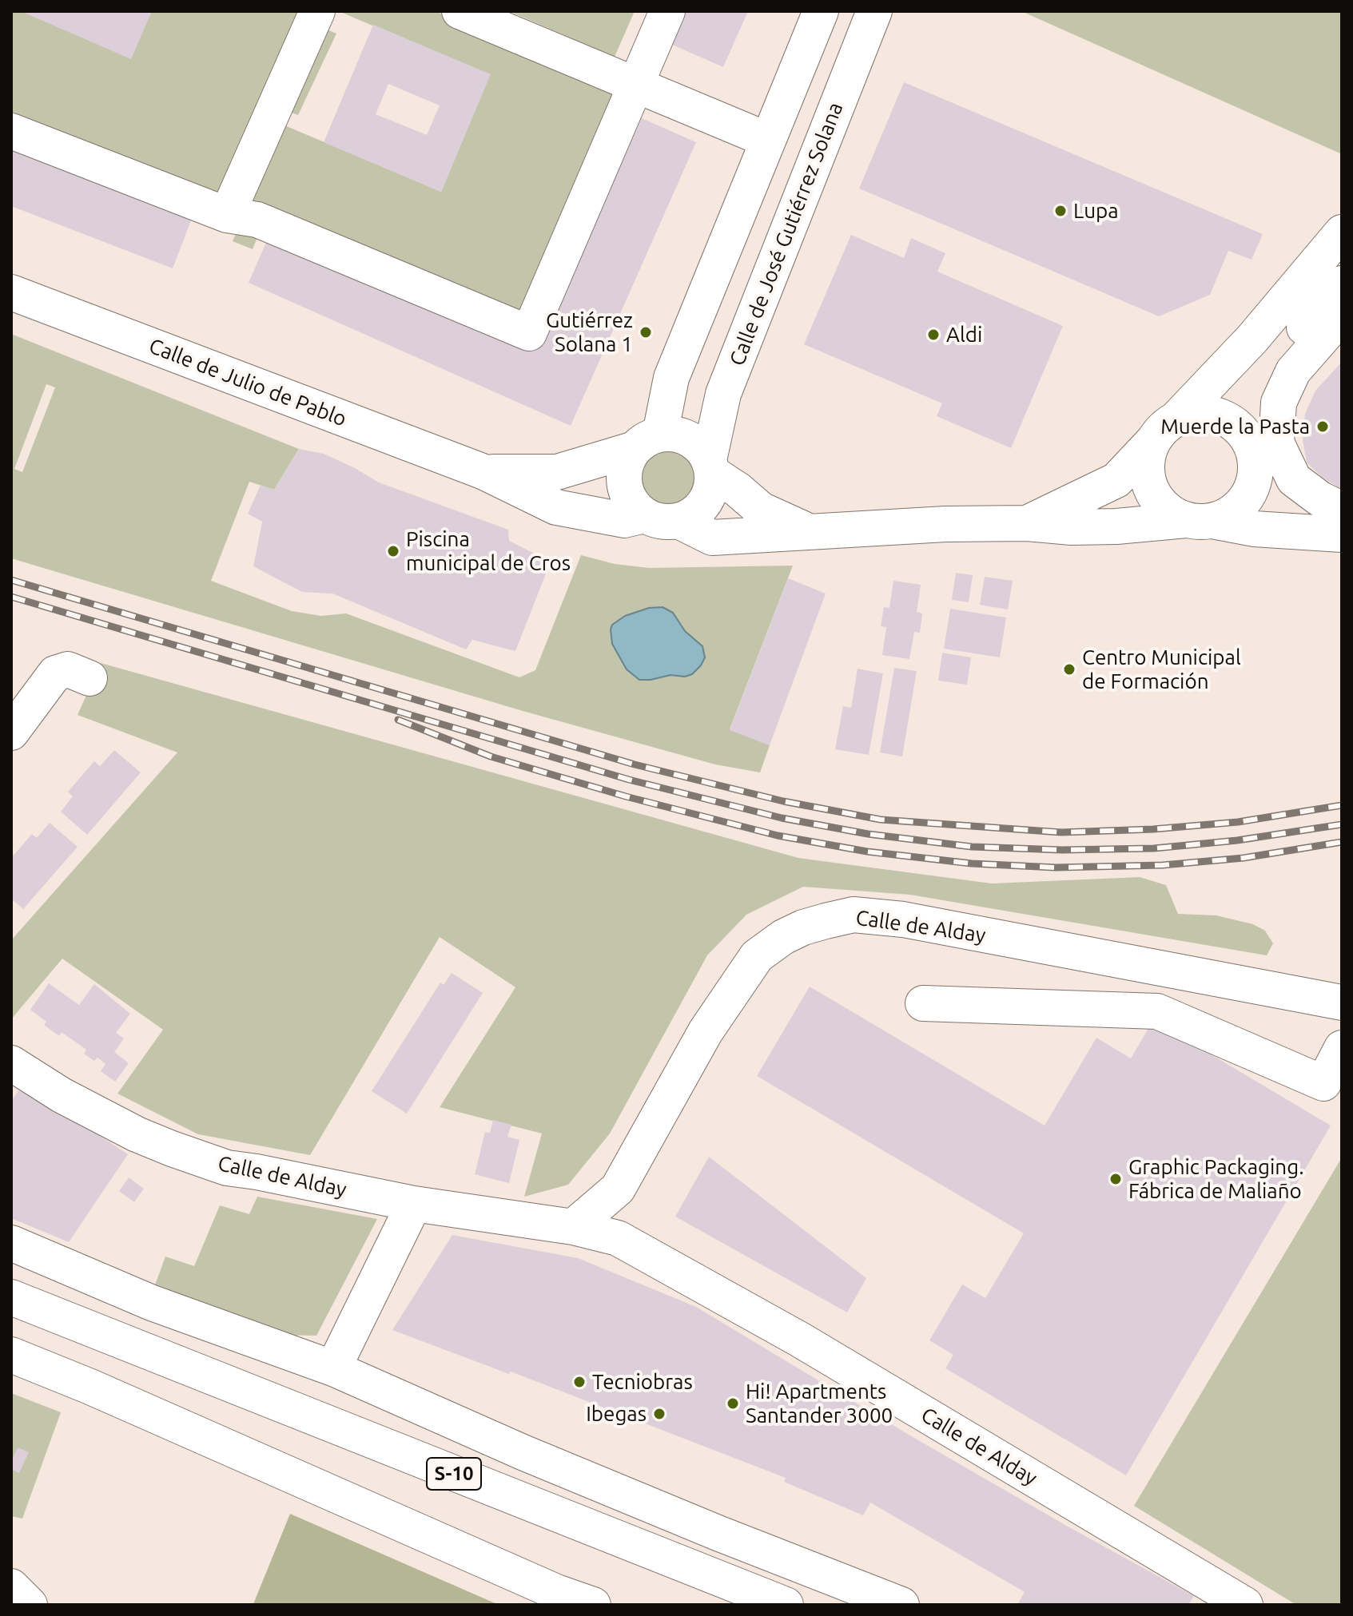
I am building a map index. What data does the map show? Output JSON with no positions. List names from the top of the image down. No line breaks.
{"streets":{"main road":["Calle de José Gutiérrez Solana","Calle de Julio de Pablo","Calle de Alday","S-10"]},"crossings":[["Calle de José Gutiérrez Solana","Calle de Julio de Pablo"]],"places":["Lupa","Gutiérrez Solana 1","Aldi","Muerde la Pasta","Piscina municipal de Cros","Centro Municipal de Formación","Graphic Packaging. Fábrica de Maliaño","Tecniobras","Hi! Apartments Santander 3000","Ibegas"]}
